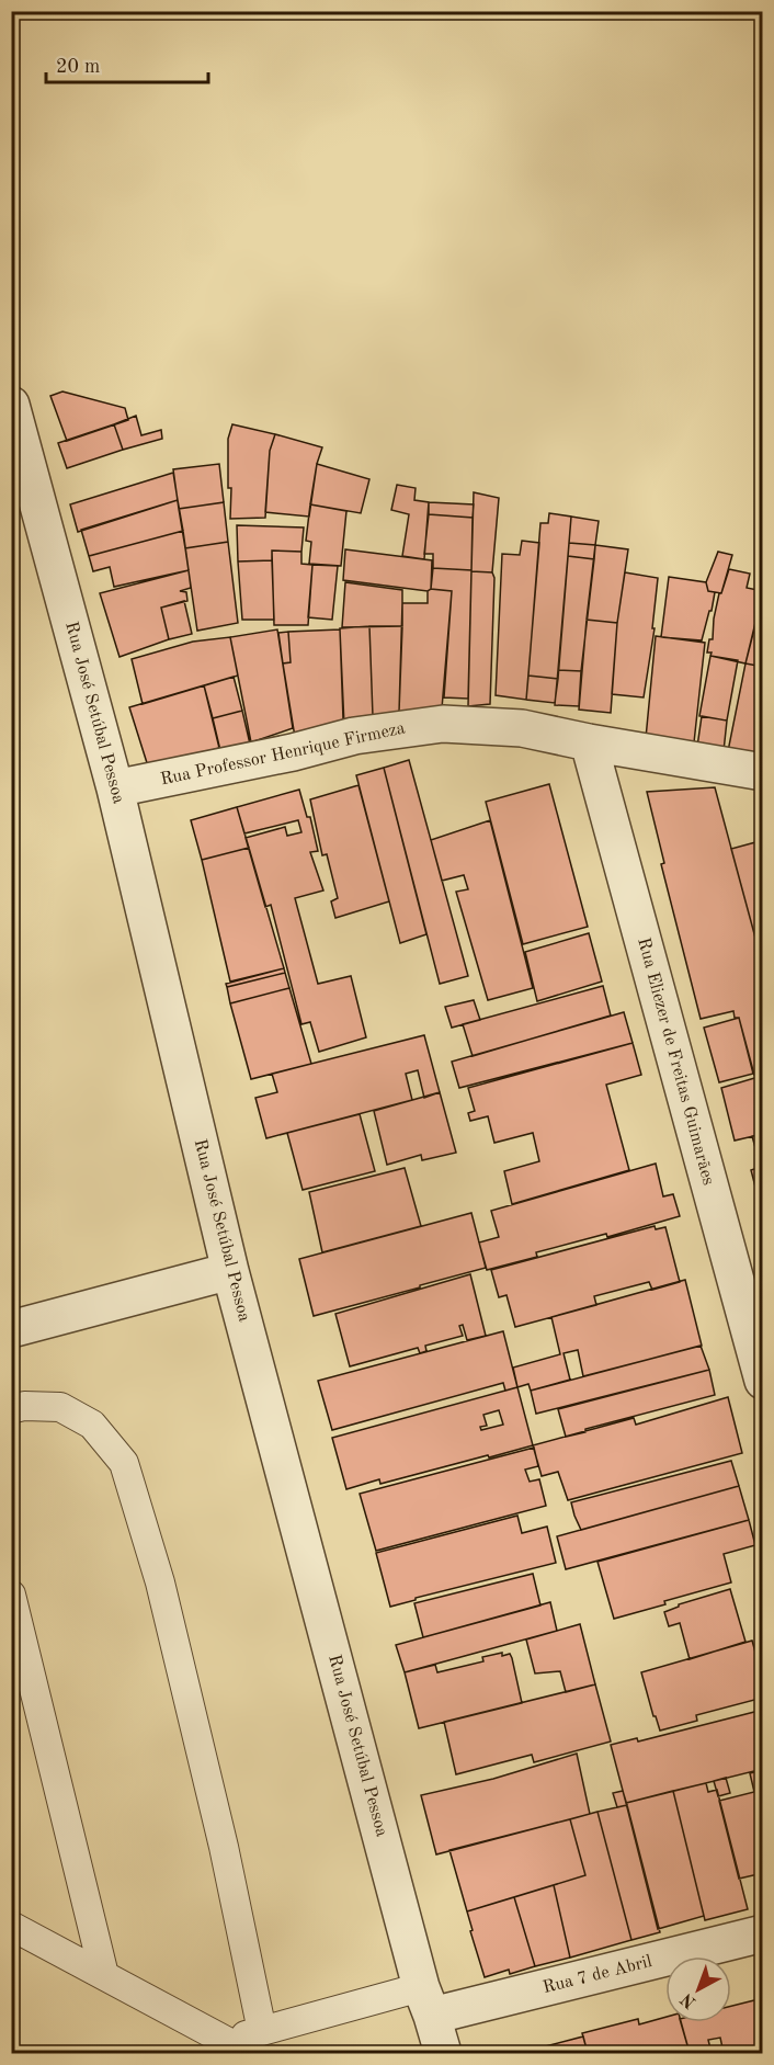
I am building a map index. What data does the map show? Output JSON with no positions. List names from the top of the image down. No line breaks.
{"streets":{"street":["Rua José Setúbal Pessoa","Rua Professor Henrique Firmeza","Rua Eliezer de Freitas Guimarães","Rua 7 de Abril"]},"crossings":[["Rua José Setúbal Pessoa","Rua Professor Henrique Firmeza"],["Rua José Setúbal Pessoa","Rua 7 de Abril"],["Rua Professor Henrique Firmeza","Rua Eliezer de Freitas Guimarães"]],"scale_bar":"20 m","north":"bottom left"}
